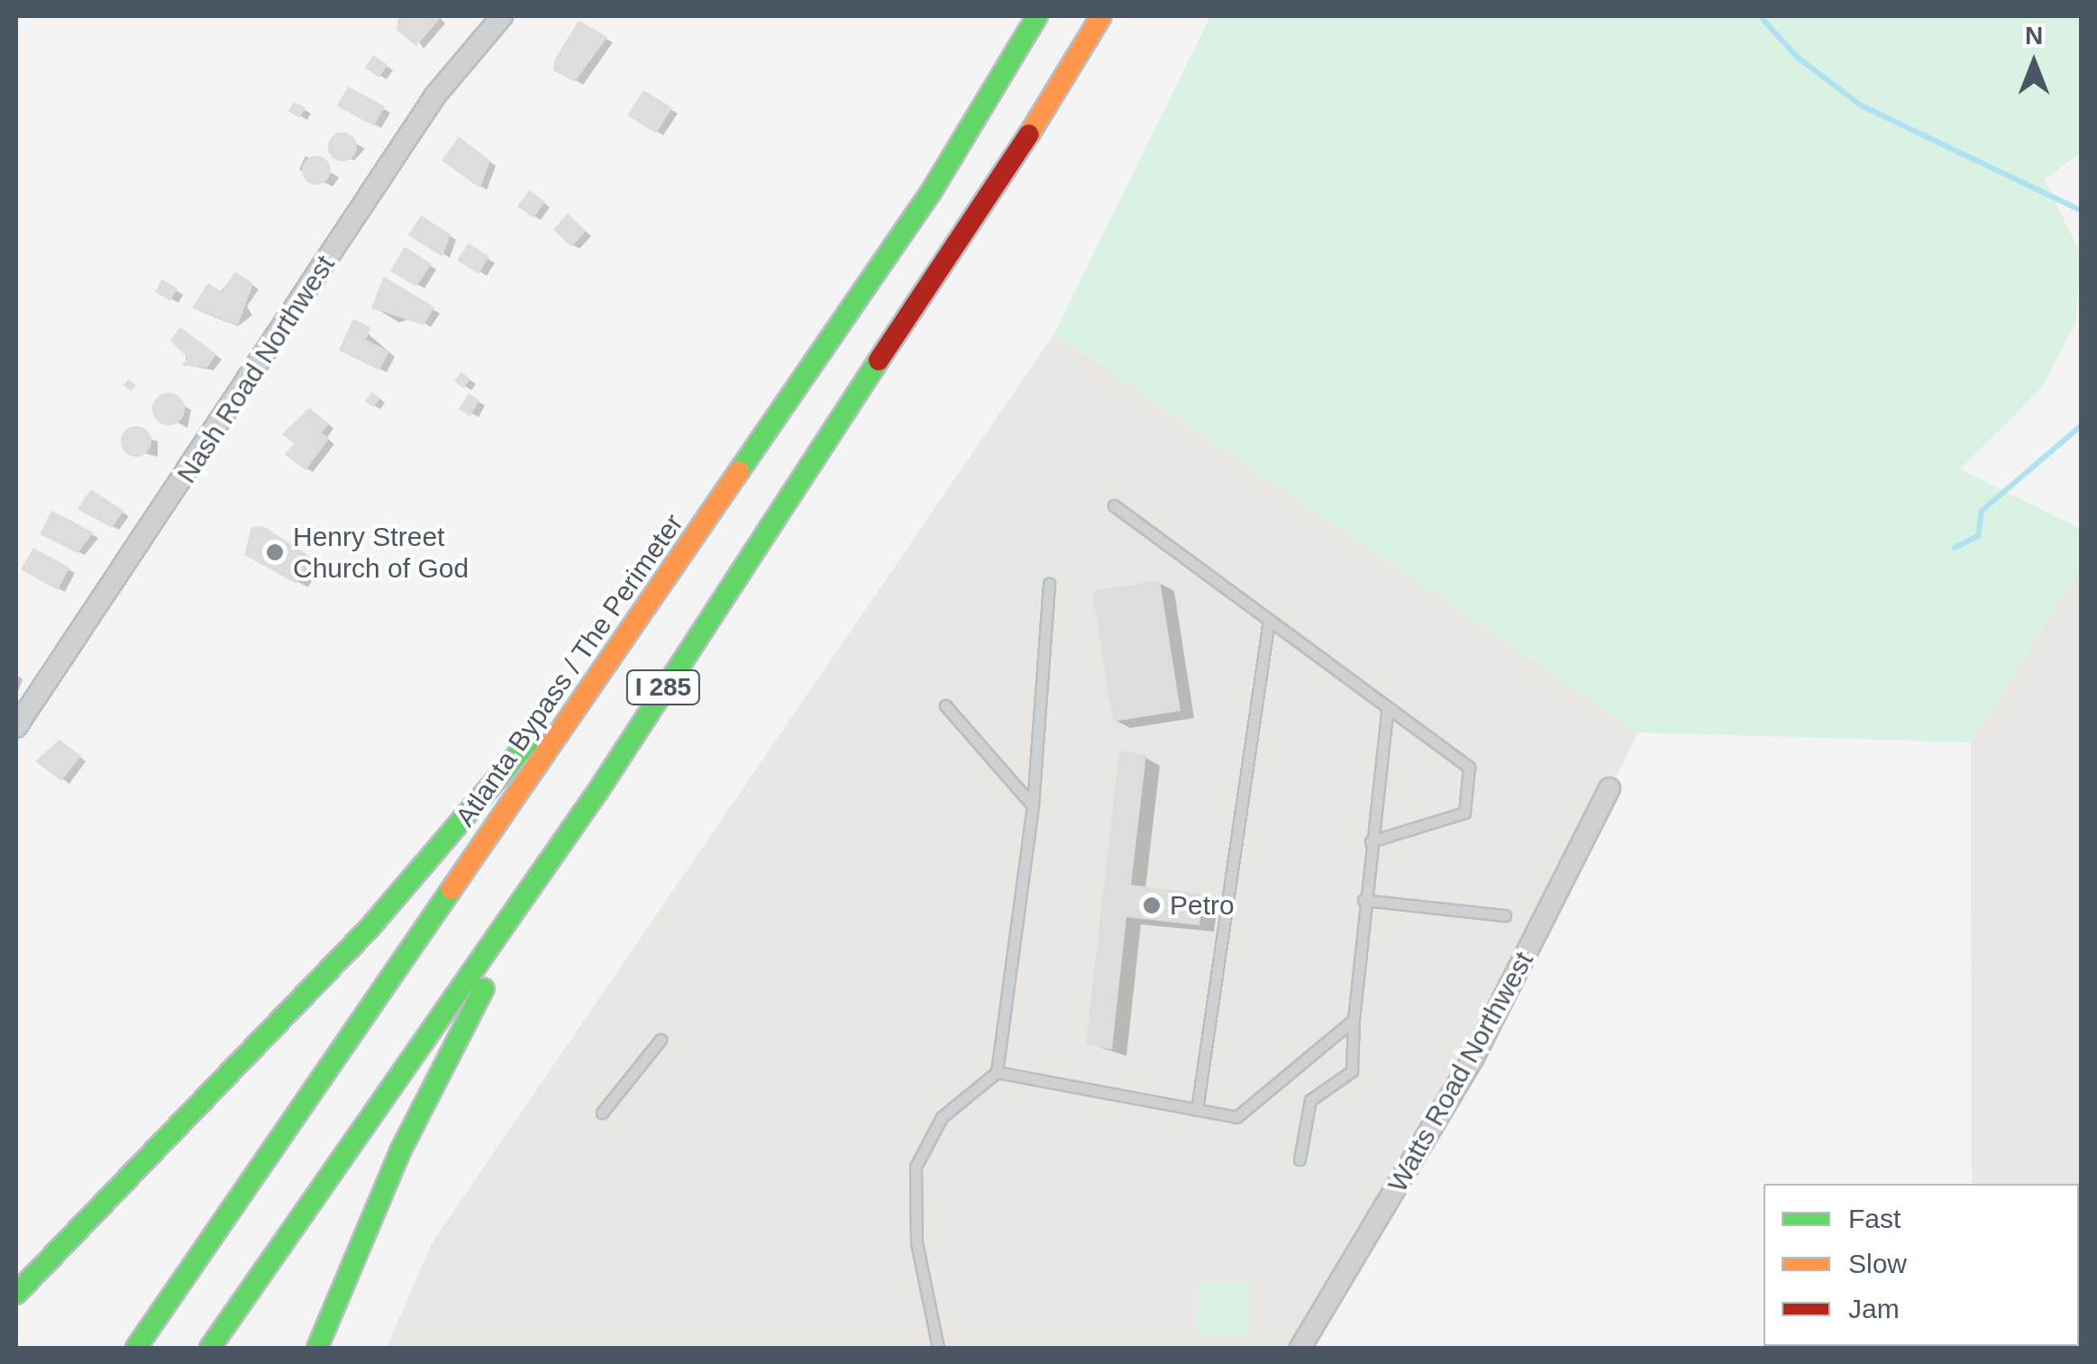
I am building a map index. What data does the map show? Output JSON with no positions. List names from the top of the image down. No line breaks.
{"streets":{"highway":["Atlanta Bypass / The Perimeter","I 285"],"street":["Nash Road Northwest","Watts Road Northwest"]},"places":["Henry Street Church of God","Petro"],"legend":["Fast","Slow","Jam"],"north":"top"}
